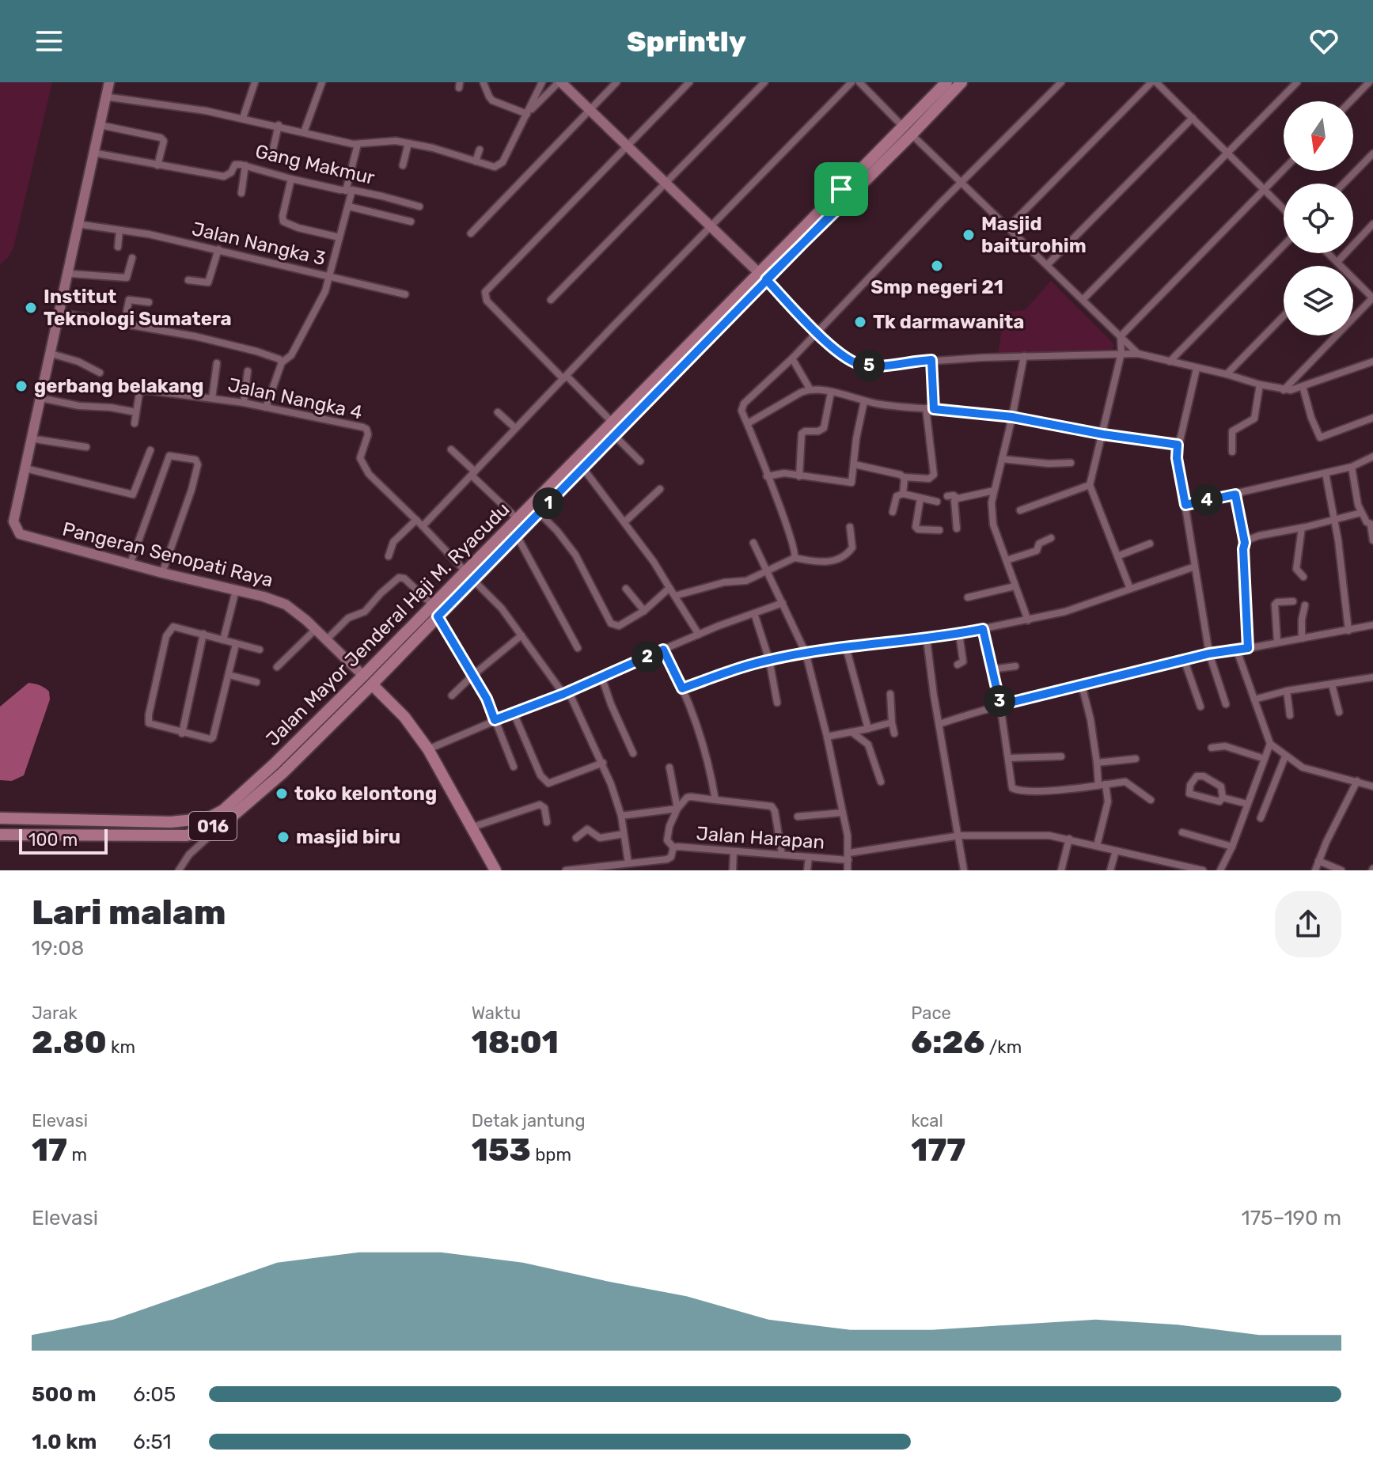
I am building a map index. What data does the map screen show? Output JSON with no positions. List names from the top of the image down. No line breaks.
{"streets":{"main road":["Jalan Mayor Jenderal Haji M. Ryacudu","016"],"street":["Gang Makmur","Jalan Nangka 3","Jalan Nangka 4","Pangeran Senopati Raya","Jalan Harapan"]},"crossings":[["Jalan Nangka 3","Jalan Nangka 4"],["Jalan Nangka 4","Jalan Mayor Jenderal Haji M. Ryacudu"],["Jalan Nangka 4","Jalan Harapan"],["Pangeran Senopati Raya","Jalan Mayor Jenderal Haji M. Ryacudu"]],"places":["Masjid baiturohim","Smp negeri 21","Institut Teknologi Sumatera","Tk darmawanita","gerbang belakang","toko kelontong","masjid biru"],"scale_bar":"100 m","north":"bottom","page":{"header":"Sprintly","pins":["5","4","1","2","3"],"scale":"100 m","heading":["Lari malam","19:08"],"stats":[["Jarak","2.80 km"],["Waktu","18:01"],["Pace","6:26 /km"],["Elevasi","17 m"],["Detak jantung","153 bpm"],["kcal","177"]],"chart":["Elevasi","175–190 m"],"list":[{"name":"500 m","note":"6:05"},{"name":"1.0 km","note":"6:51"}]}}
